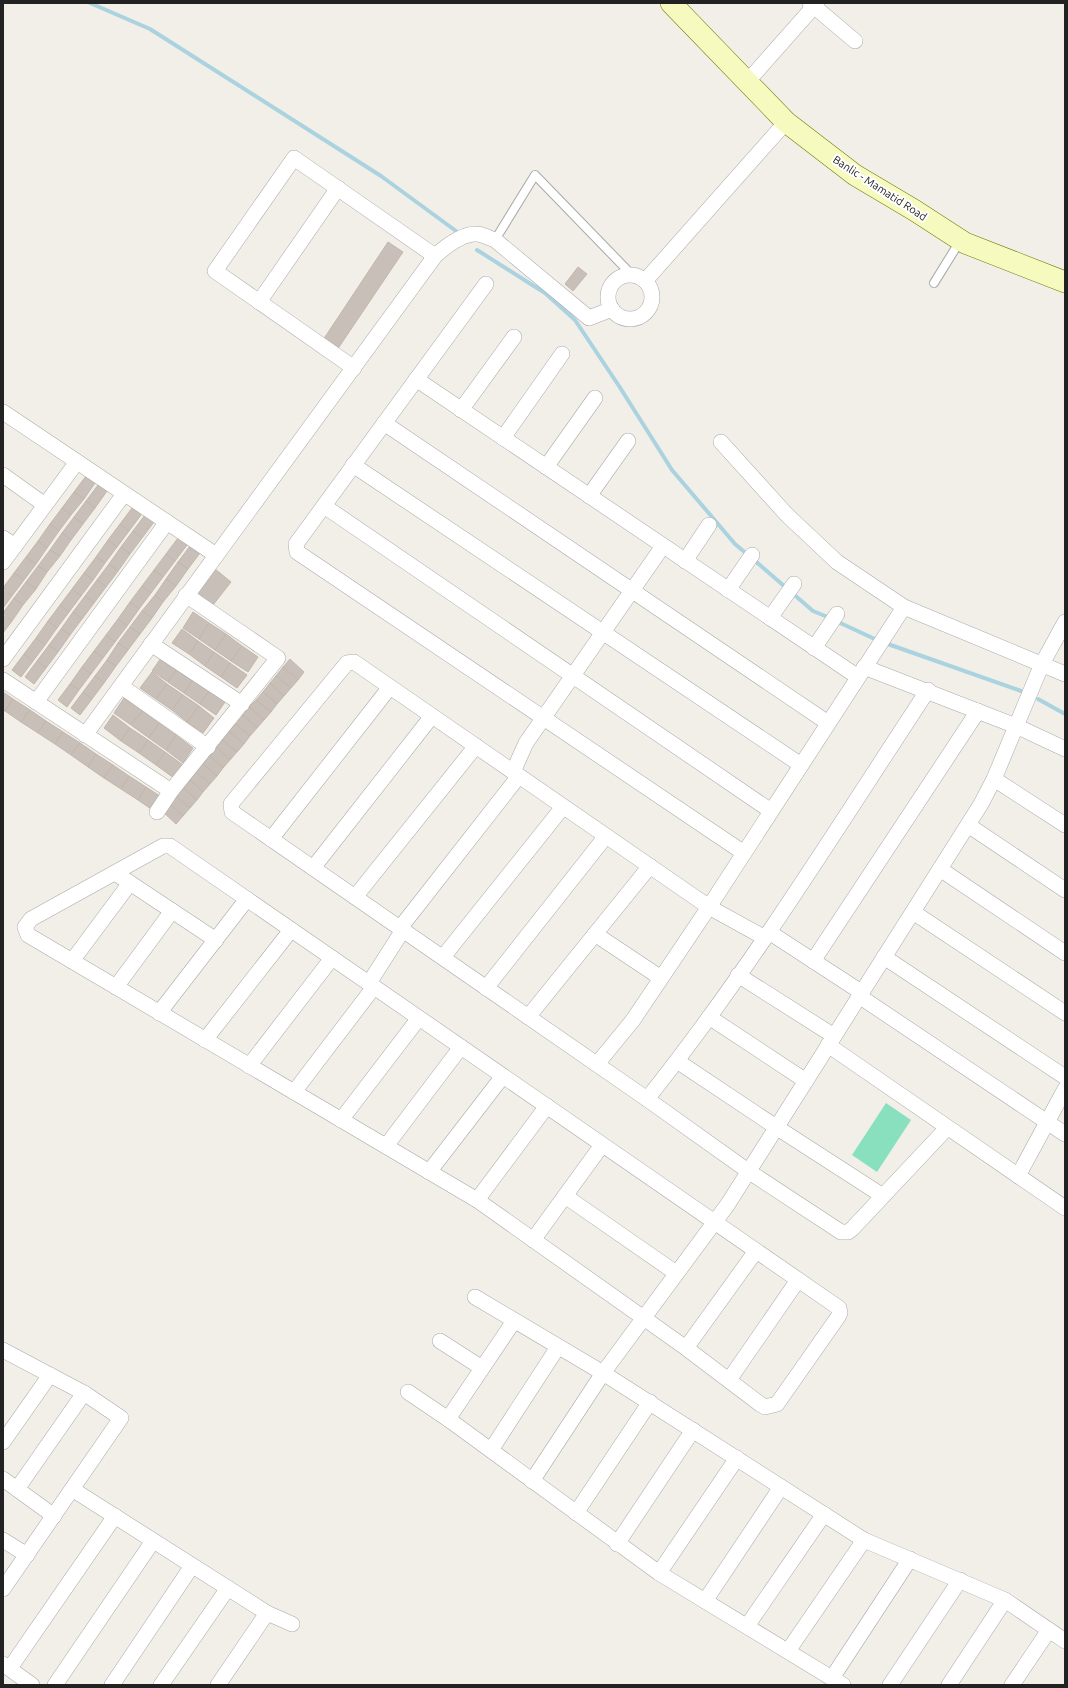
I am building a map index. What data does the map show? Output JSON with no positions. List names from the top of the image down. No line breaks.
{"streets":{"main road":["Banlic - Mamatid Road"]}}
